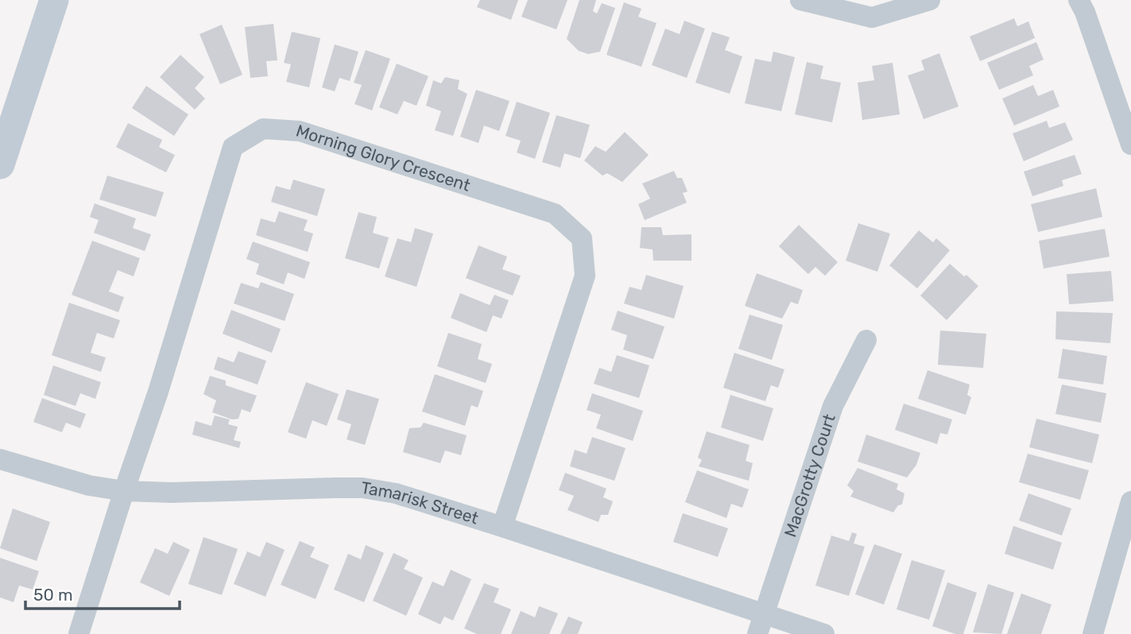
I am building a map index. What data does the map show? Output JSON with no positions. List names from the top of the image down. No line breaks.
{"streets":{"street":["Morning Glory Crescent","MacGrotty Court","Tamarisk Street"]},"crossings":[["Morning Glory Crescent","Tamarisk Street"],["MacGrotty Court","Tamarisk Street"]],"scale_bar":"50 m"}
